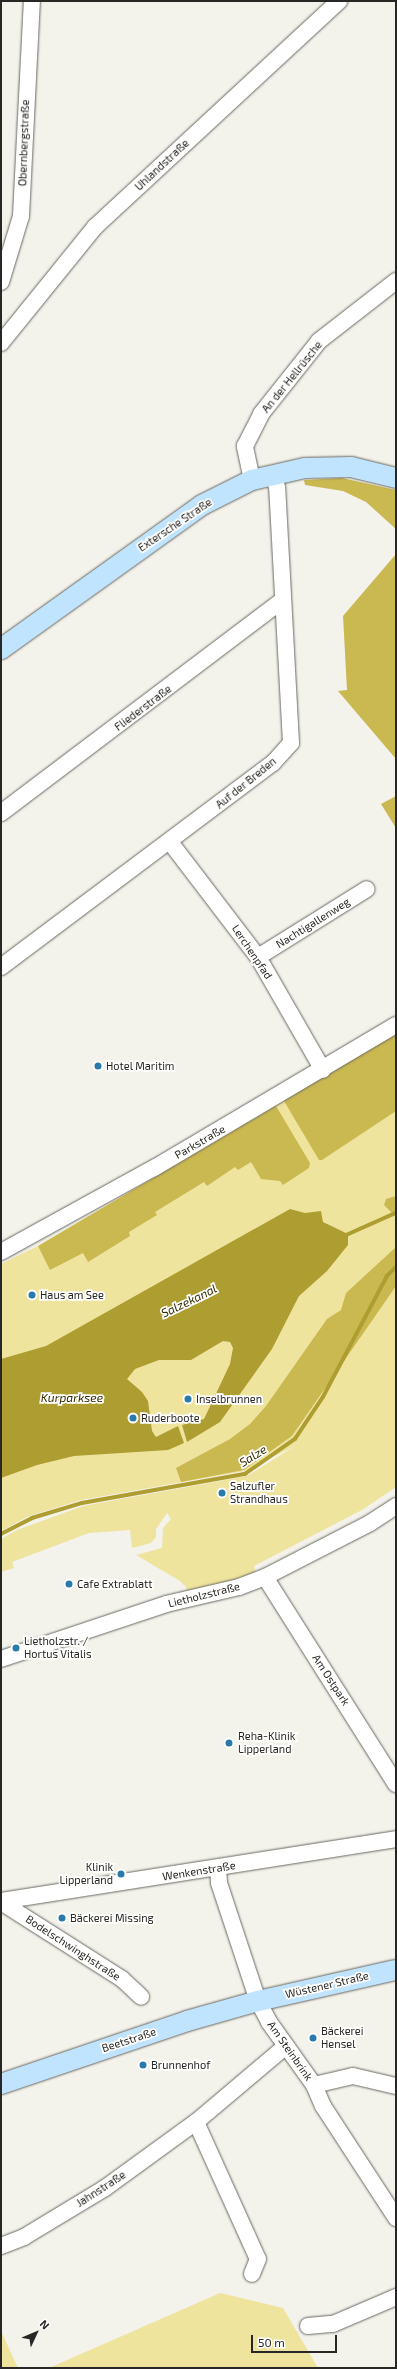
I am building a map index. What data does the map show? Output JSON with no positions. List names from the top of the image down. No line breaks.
{"streets":{"main road":["Extersche Straße","Wüstener Straße","Beetstraße"],"street":["Obernbergstraße","Uhlandstraße","An der Hellrüsche","Fliederstraße","Auf der Breden","Nachtigallenweg","Lerchenpfad","Parkstraße","Lietholzstraße","Am Ostpark","Wenkenstraße","Bodelschwinghstraße","Am Steinbrink","Jahnstraße"]},"crossings":[["An der Hellrüsche","Extersche Straße"],["Extersche Straße","Auf der Breden"],["Fliederstraße","Auf der Breden"],["Auf der Breden","Lerchenpfad"],["Nachtigallenweg","Lerchenpfad"],["Lerchenpfad","Parkstraße"],["Lietholzstraße","Am Ostpark"],["Wenkenstraße","Bodelschwinghstraße"],["Wenkenstraße","Am Steinbrink"],["Wüstener Straße","Beetstraße"],["Wüstener Straße","Am Steinbrink"],["Beetstraße","Am Steinbrink"],["Am Steinbrink","Jahnstraße"]],"water":["Salzekanal","Kurparksee","Salze"],"places":["Hotel Maritim","Haus am See","Inselbrunnen","Ruderboote","Salzufler Strandhaus","Cafe Extrablatt","Lietholzstr. / Hortus Vitalis","Reha-Klinik Lipperland","Klinik Lipperland","Bäckerei Missing","Bäckerei Hensel","Brunnenhof"],"scale_bar":"50 m","north":"top right"}
